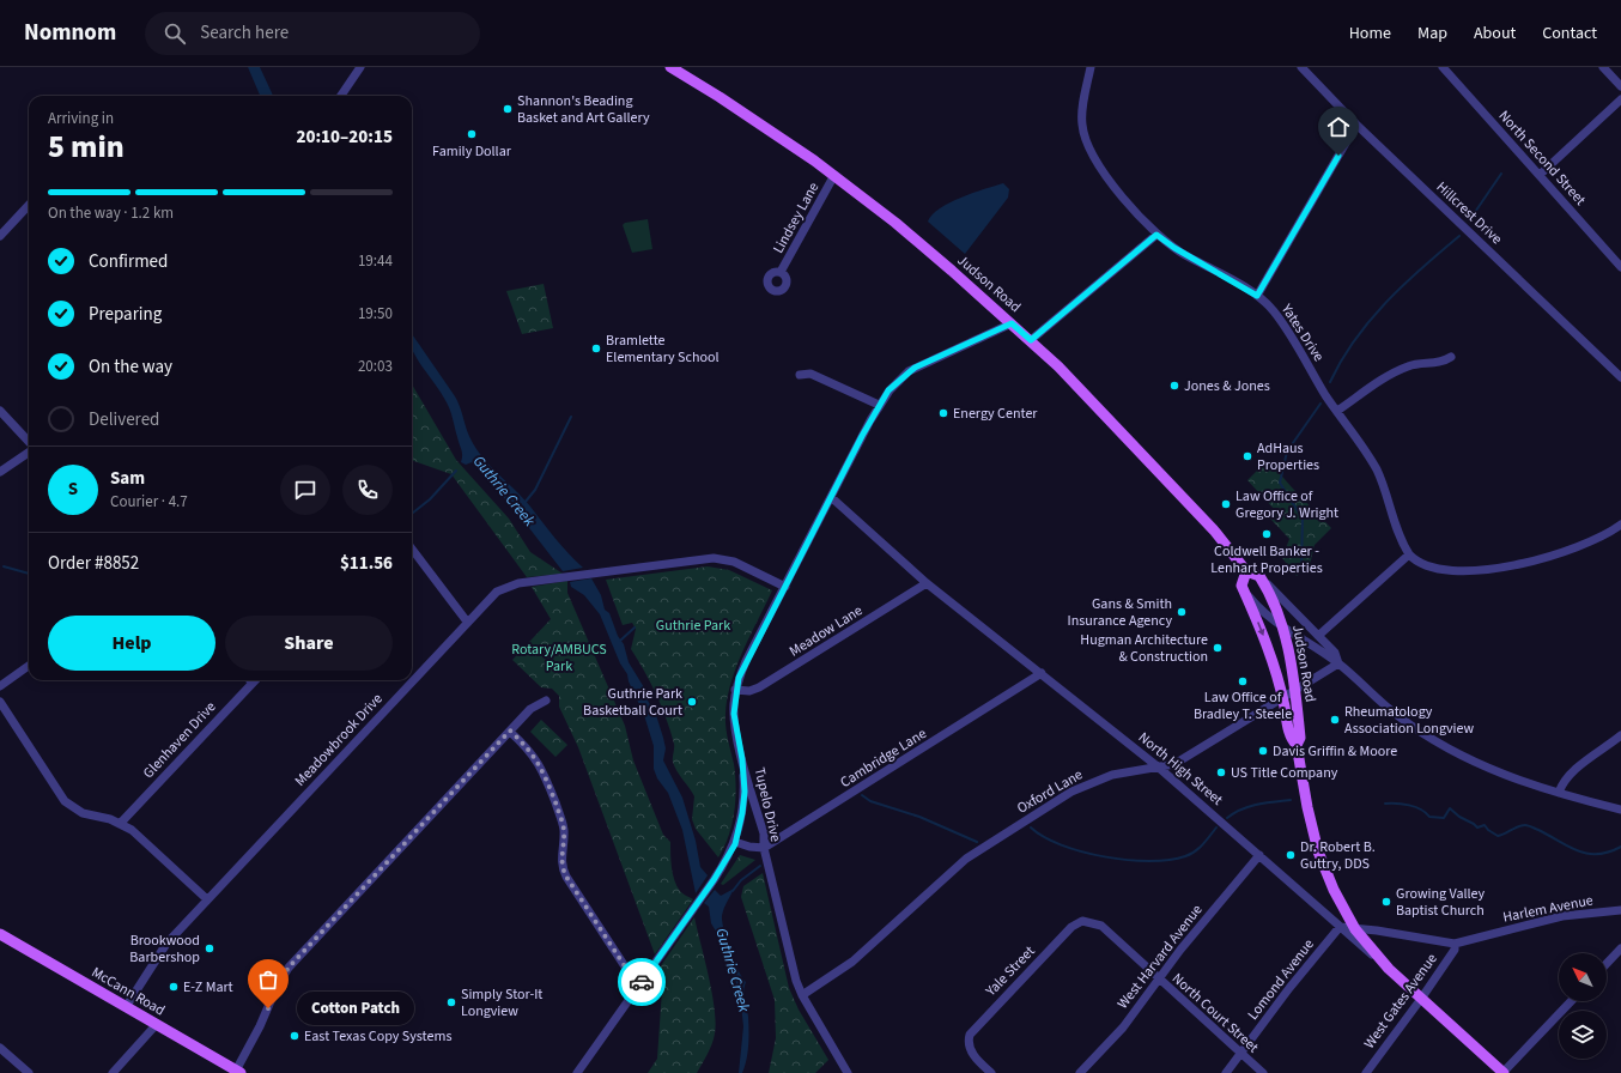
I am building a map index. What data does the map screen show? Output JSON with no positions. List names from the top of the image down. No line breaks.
{"streets":{"main road":["Judson Road","North High Street","McCann Road"],"street":["North Second Street","Hillcrest Drive","Lindsey Lane","Yates Drive","Meadow Lane","Glenhaven Drive","Meadowbrook Drive","Cambridge Lane","Oxford Lane","Tupelo Drive","Harlem Avenue","West Harvard Avenue","Yale Street","Lomond Avenue","West Gates Avenue","North Court Street"]},"crossings":[["Lindsey Lane","Judson Road"],["Judson Road","North High Street"],["Judson Road","Oxford Lane"],["Judson Road","Tupelo Drive"],["Judson Road","Harlem Avenue"],["Meadow Lane","North High Street"],["Meadow Lane","Tupelo Drive"],["Meadowbrook Drive","Tupelo Drive"],["Meadowbrook Drive","McCann Road"],["Cambridge Lane","North High Street"],["Cambridge Lane","Tupelo Drive"],["North High Street","Oxford Lane"],["North High Street","Tupelo Drive"],["North High Street","Harlem Avenue"],["North High Street","West Harvard Avenue"],["North High Street","Lomond Avenue"],["North High Street","West Gates Avenue"],["Oxford Lane","Tupelo Drive"],["Harlem Avenue","Lomond Avenue"],["Harlem Avenue","West Gates Avenue"],["West Harvard Avenue","North Court Street"],["Yale Street","North Court Street"],["Lomond Avenue","North Court Street"]],"water":["Guthrie Creek"],"parks":["Guthrie Park","Rotary/AMBUCS Park"],"places":["Shannon's Beading Basket and Art Gallery","Family Dollar","Bramlette Elementary School","Jones & Jones","Energy Center","AdHaus Properties","Law Office of Gregory J. Wright","Coldwell Banker - Lenhart Properties","Gans & Smith Insurance Agency","Hugman Architecture & Construction","Law Office of Bradley T. Steele","Guthrie Park Basketball Court","Rheumatology Association Longview","Davis Griffin & Moore","US Title Company","Dr. Robert B. Guttry, DDS","Growing Valley Baptist Church","Brookwood Barbershop","E-Z Mart","Simply Stor-It Longview","Cotton Patch","East Texas Copy Systems"],"north":"top left","page":{"header":"Nomnom","search":"Search here","nav":["Home","Map","About","Contact"],"heading":["5 min","Arriving in","20:10–20:15"],"panel":["Sam","Courier · 4.7","Order #8852","$11.56"],"bar":"On the way · 1.2 km","list":[["Confirmed","19:44"],["Preparing","19:50"],["On the way","20:03"],"Delivered"],"round":"S","buttons":["Help","Share"],"bubble":"Cotton Patch"}}
